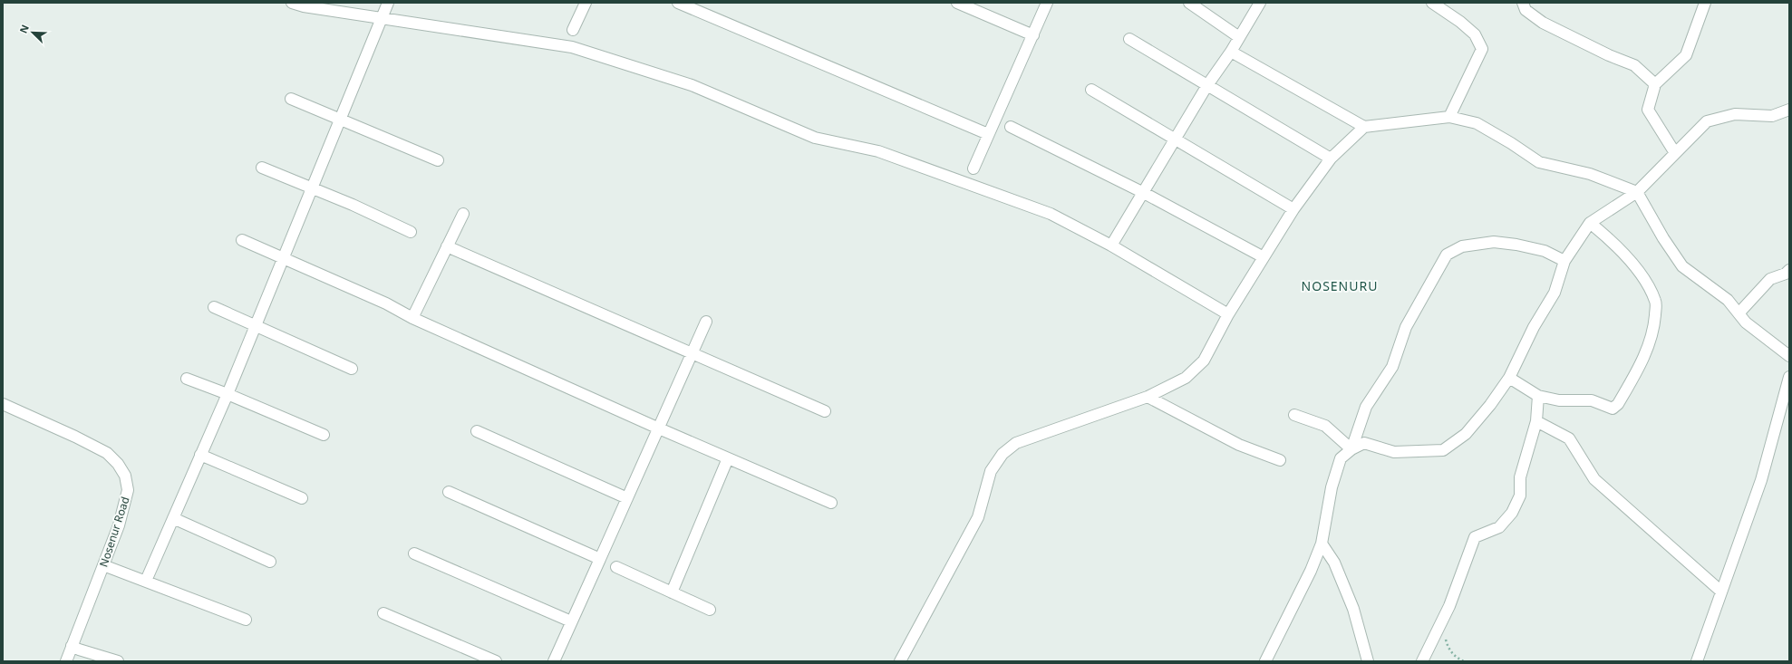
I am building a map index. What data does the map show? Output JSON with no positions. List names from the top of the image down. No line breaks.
{"streets":{"street":["Nosenur Road"]},"districts":["NOSENURU"],"north":"top left"}
